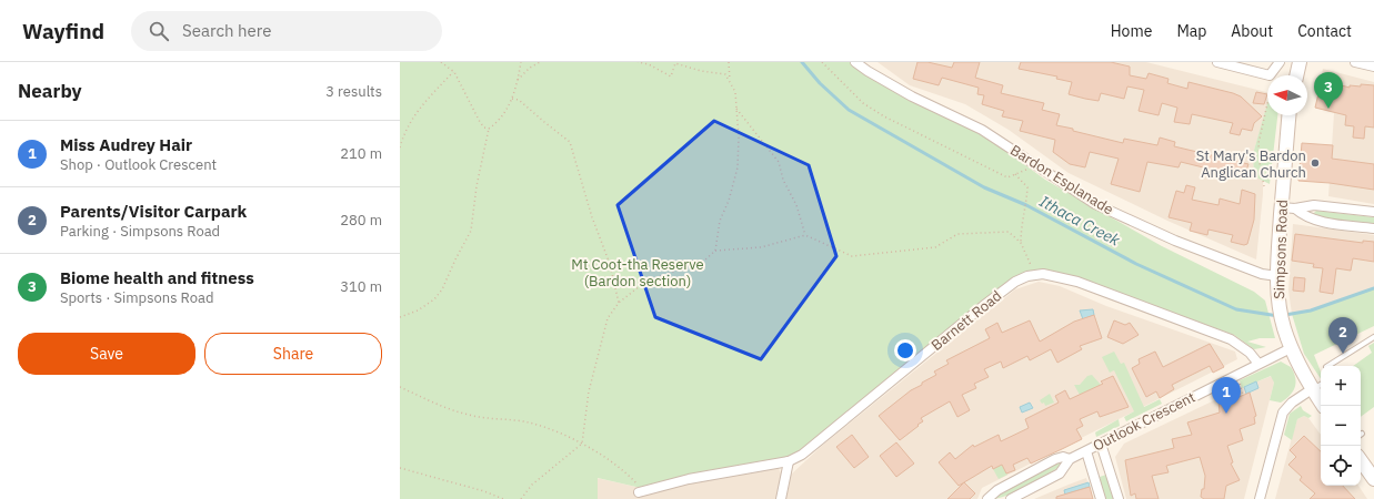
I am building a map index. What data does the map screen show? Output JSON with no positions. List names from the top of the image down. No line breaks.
{"streets":{"main road":["Simpsons Road"],"street":["Bardon Esplanade","Barnett Road","Outlook Crescent"]},"crossings":[["Bardon Esplanade","Simpsons Road"],["Simpsons Road","Outlook Crescent"],["Barnett Road","Outlook Crescent"]],"water":["Ithaca Creek"],"parks":["Mt Coot-tha Reserve (Bardon section)"],"places":["St Mary's Bardon Anglican Church"],"north":"left","page":{"header":"Wayfind","search":"Search here","nav":["Home","Map","About","Contact"],"heading":["Nearby","3 results"],"pins":["3","2","1"],"list":[{"mark":"1","name":"Miss Audrey Hair","note":"Shop · Outlook Crescent","value":"210 m"},{"mark":"2","name":"Parents/Visitor Carpark","note":"Parking · Simpsons Road","value":"280 m"},{"mark":"3","name":"Biome health and fitness","note":"Sports · Simpsons Road","value":"310 m"}],"buttons":["Save","Share"],"map_buttons":["+","−"]}}
